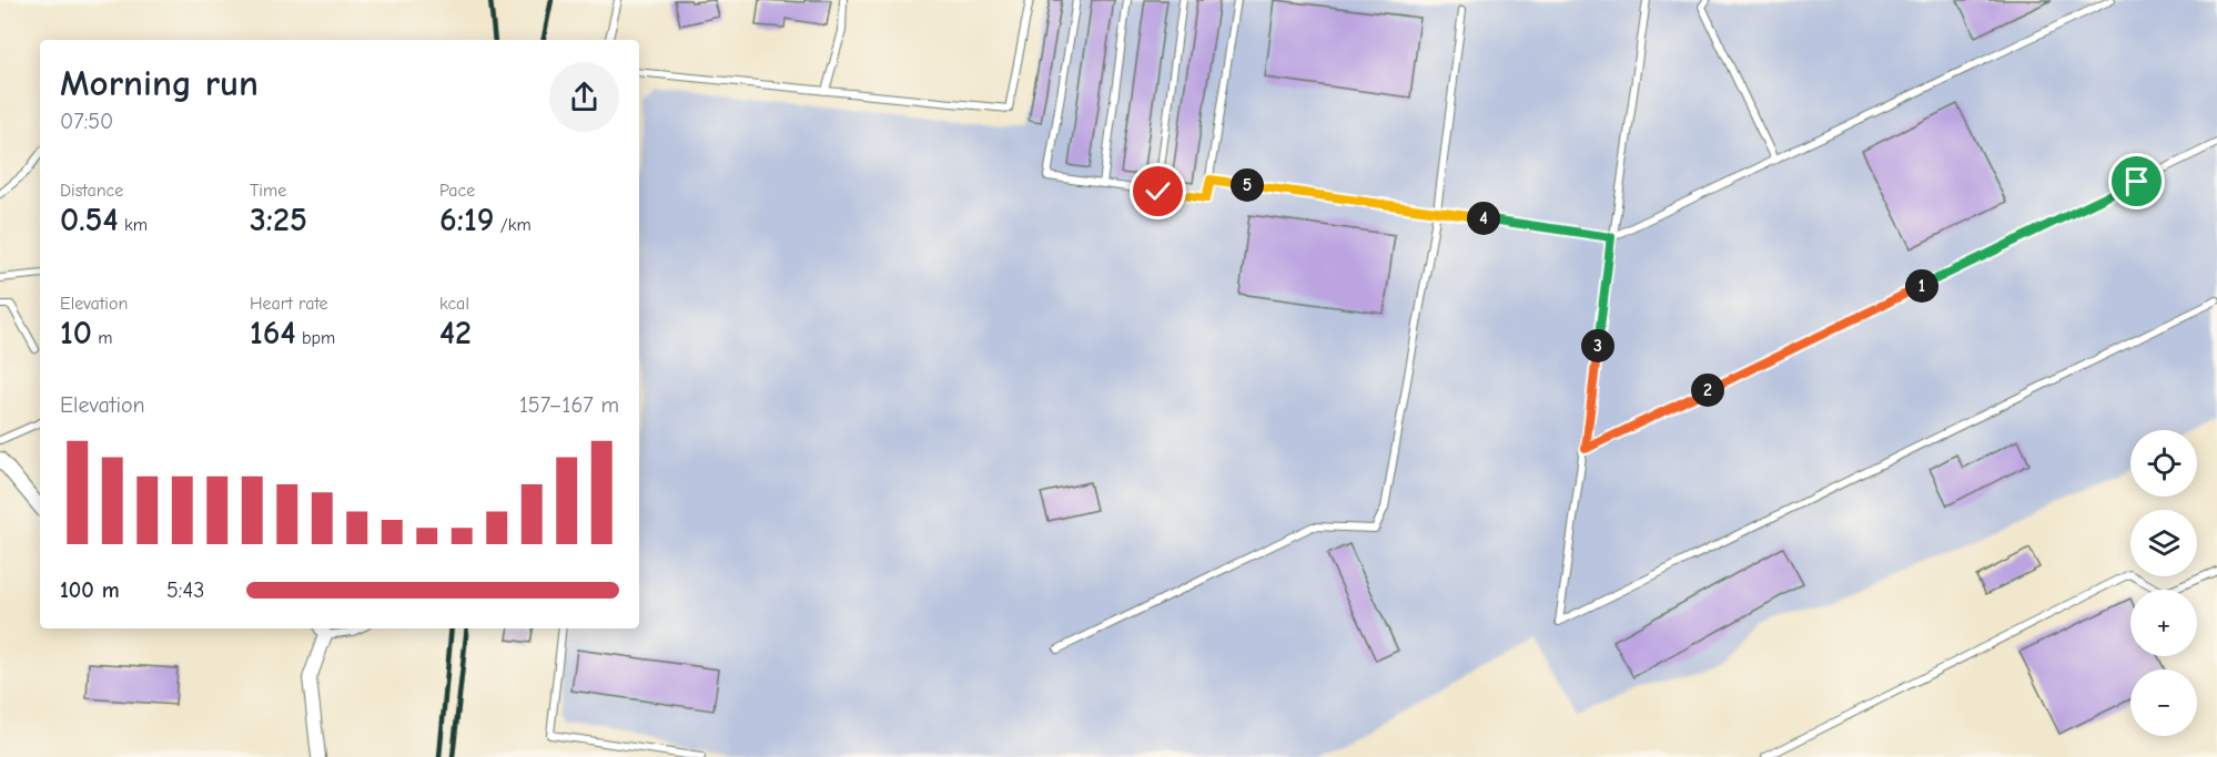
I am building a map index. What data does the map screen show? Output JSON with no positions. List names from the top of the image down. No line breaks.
{"page":{"heading":["Morning run","07:50"],"stats":[["Distance","0.54 km"],["Time","3:25"],["Pace","6:19 /km"],["Elevation","10 m"],["Heart rate","164 bpm"],["kcal","42"]],"pins":["5","4","1","3","2"],"chart":["Elevation","157–167 m"],"map_buttons":["+","−"],"list":[{"name":"100 m","note":"5:43"}]}}
